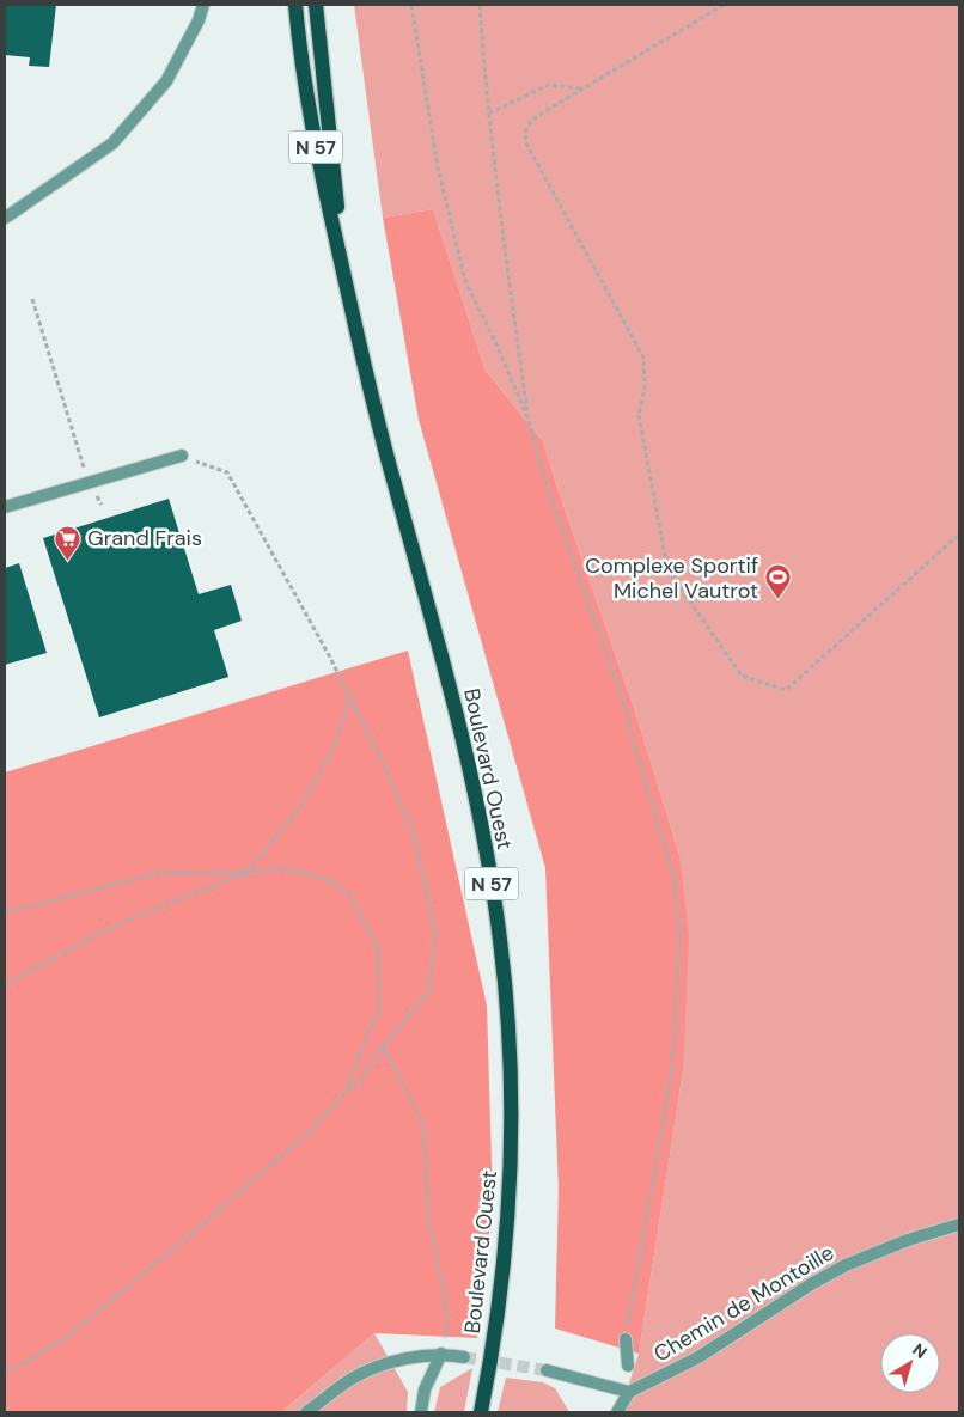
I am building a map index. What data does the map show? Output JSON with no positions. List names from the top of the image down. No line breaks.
{"streets":{"main road":["N 57","Boulevard Ouest"],"street":["Chemin de Montoille"]},"places":{"supermarket":["Grand Frais"],"sports":["Complexe Sportif Michel Vautrot"]},"north":"top right"}
